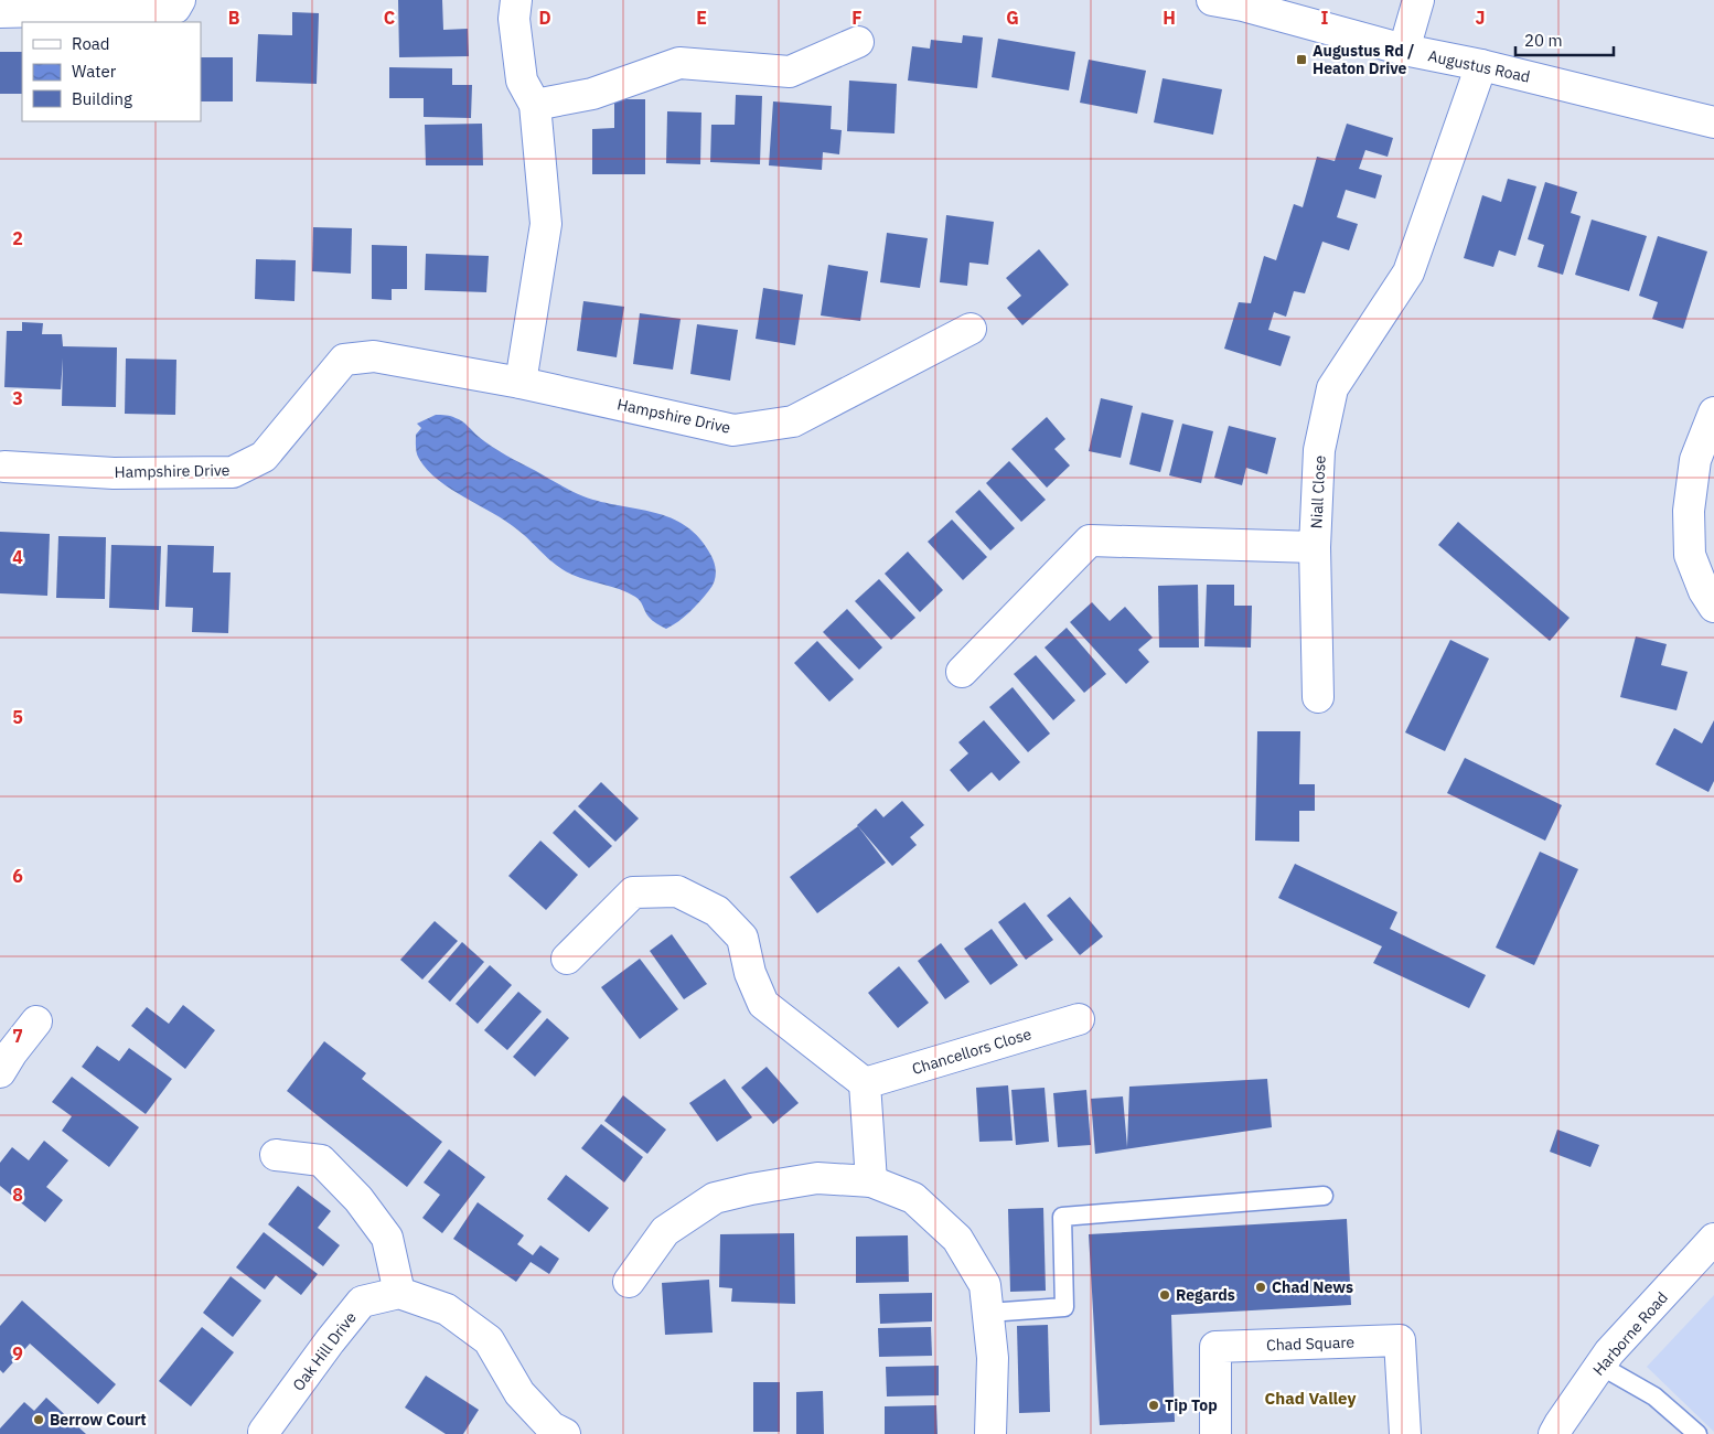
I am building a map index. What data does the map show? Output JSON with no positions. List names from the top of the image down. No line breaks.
{"streets":{"street":["Augustus Road","Hampshire Drive","Niall Close","Chancellors Close","Harborne Road","Chad Square","Oak Hill Drive"]},"crossings":[["Augustus Road","Niall Close"]],"districts":["Chad Valley"],"places":{"transit":["Augustus Rd / Heaton Drive"],"other":["Chad News","Regards","Tip Top","Berrow Court"]},"legend":["Road","Water","Building"],"scale_bar":"20 m","grid":{"columns":["B","C","D","E","F","G","H","I","J"],"rows":["2","3","4","5","6","7","8","9"]}}
